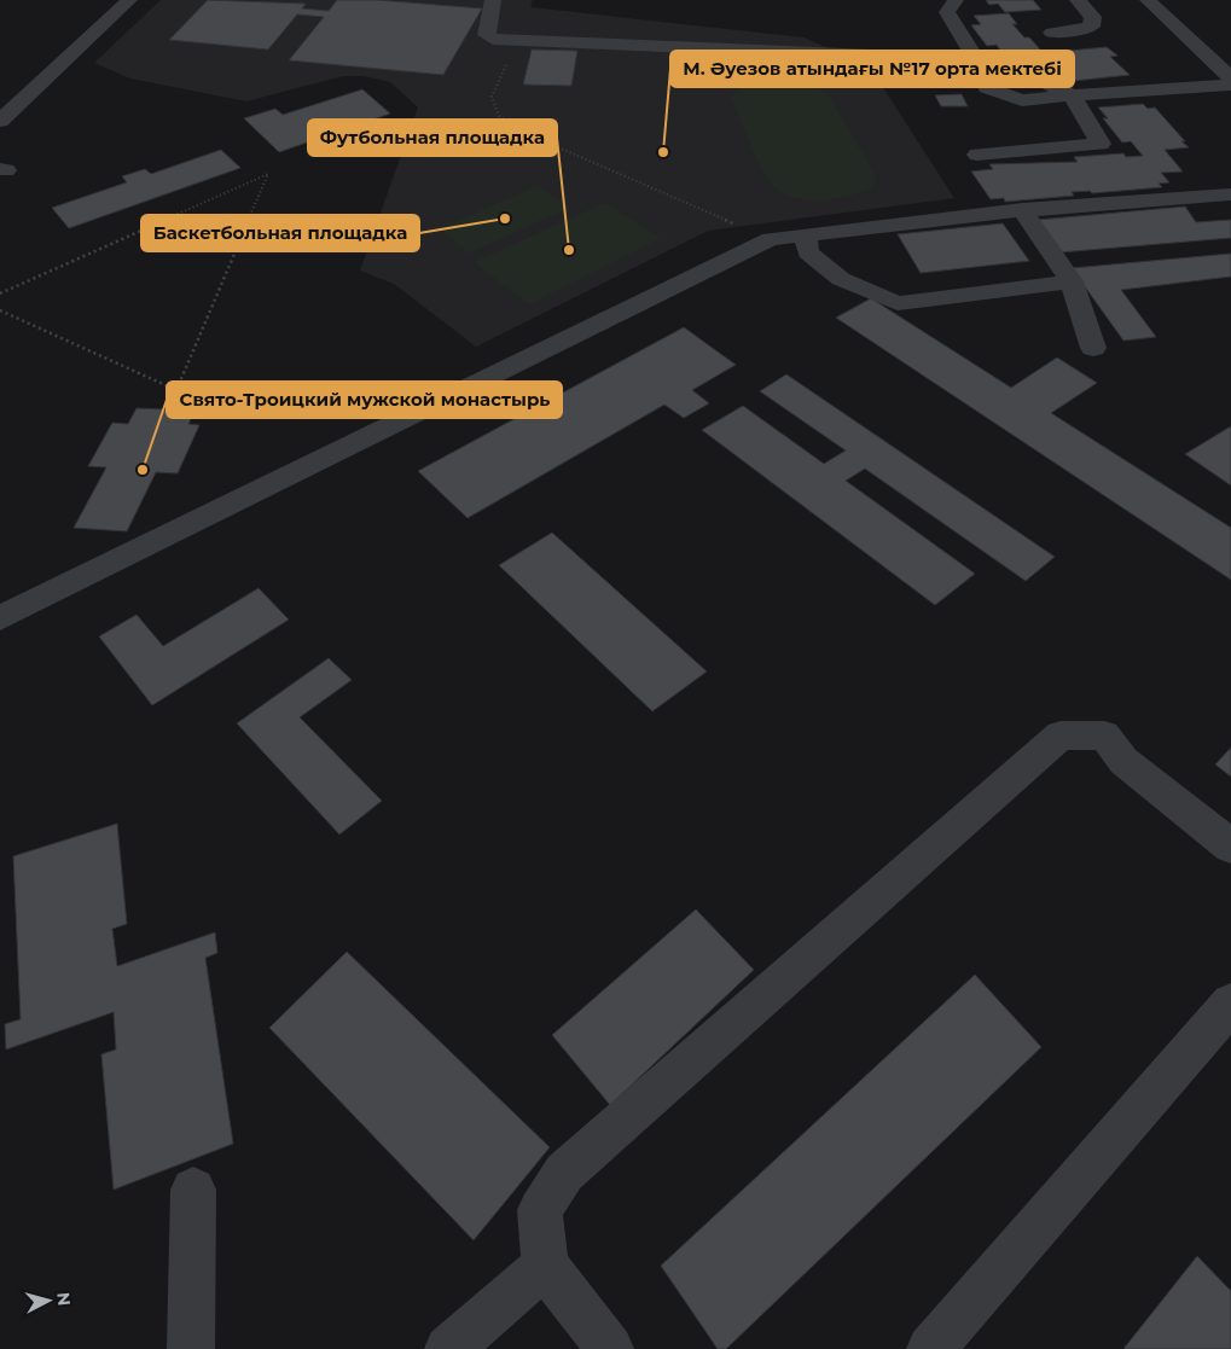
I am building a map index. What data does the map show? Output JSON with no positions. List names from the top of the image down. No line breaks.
{"places":["М. Әуезов атындағы №17 орта мектебі","Баскетбольная площадка","Футбольная площадка","Свято-Троицкий мужской монастырь"],"north":"right"}
